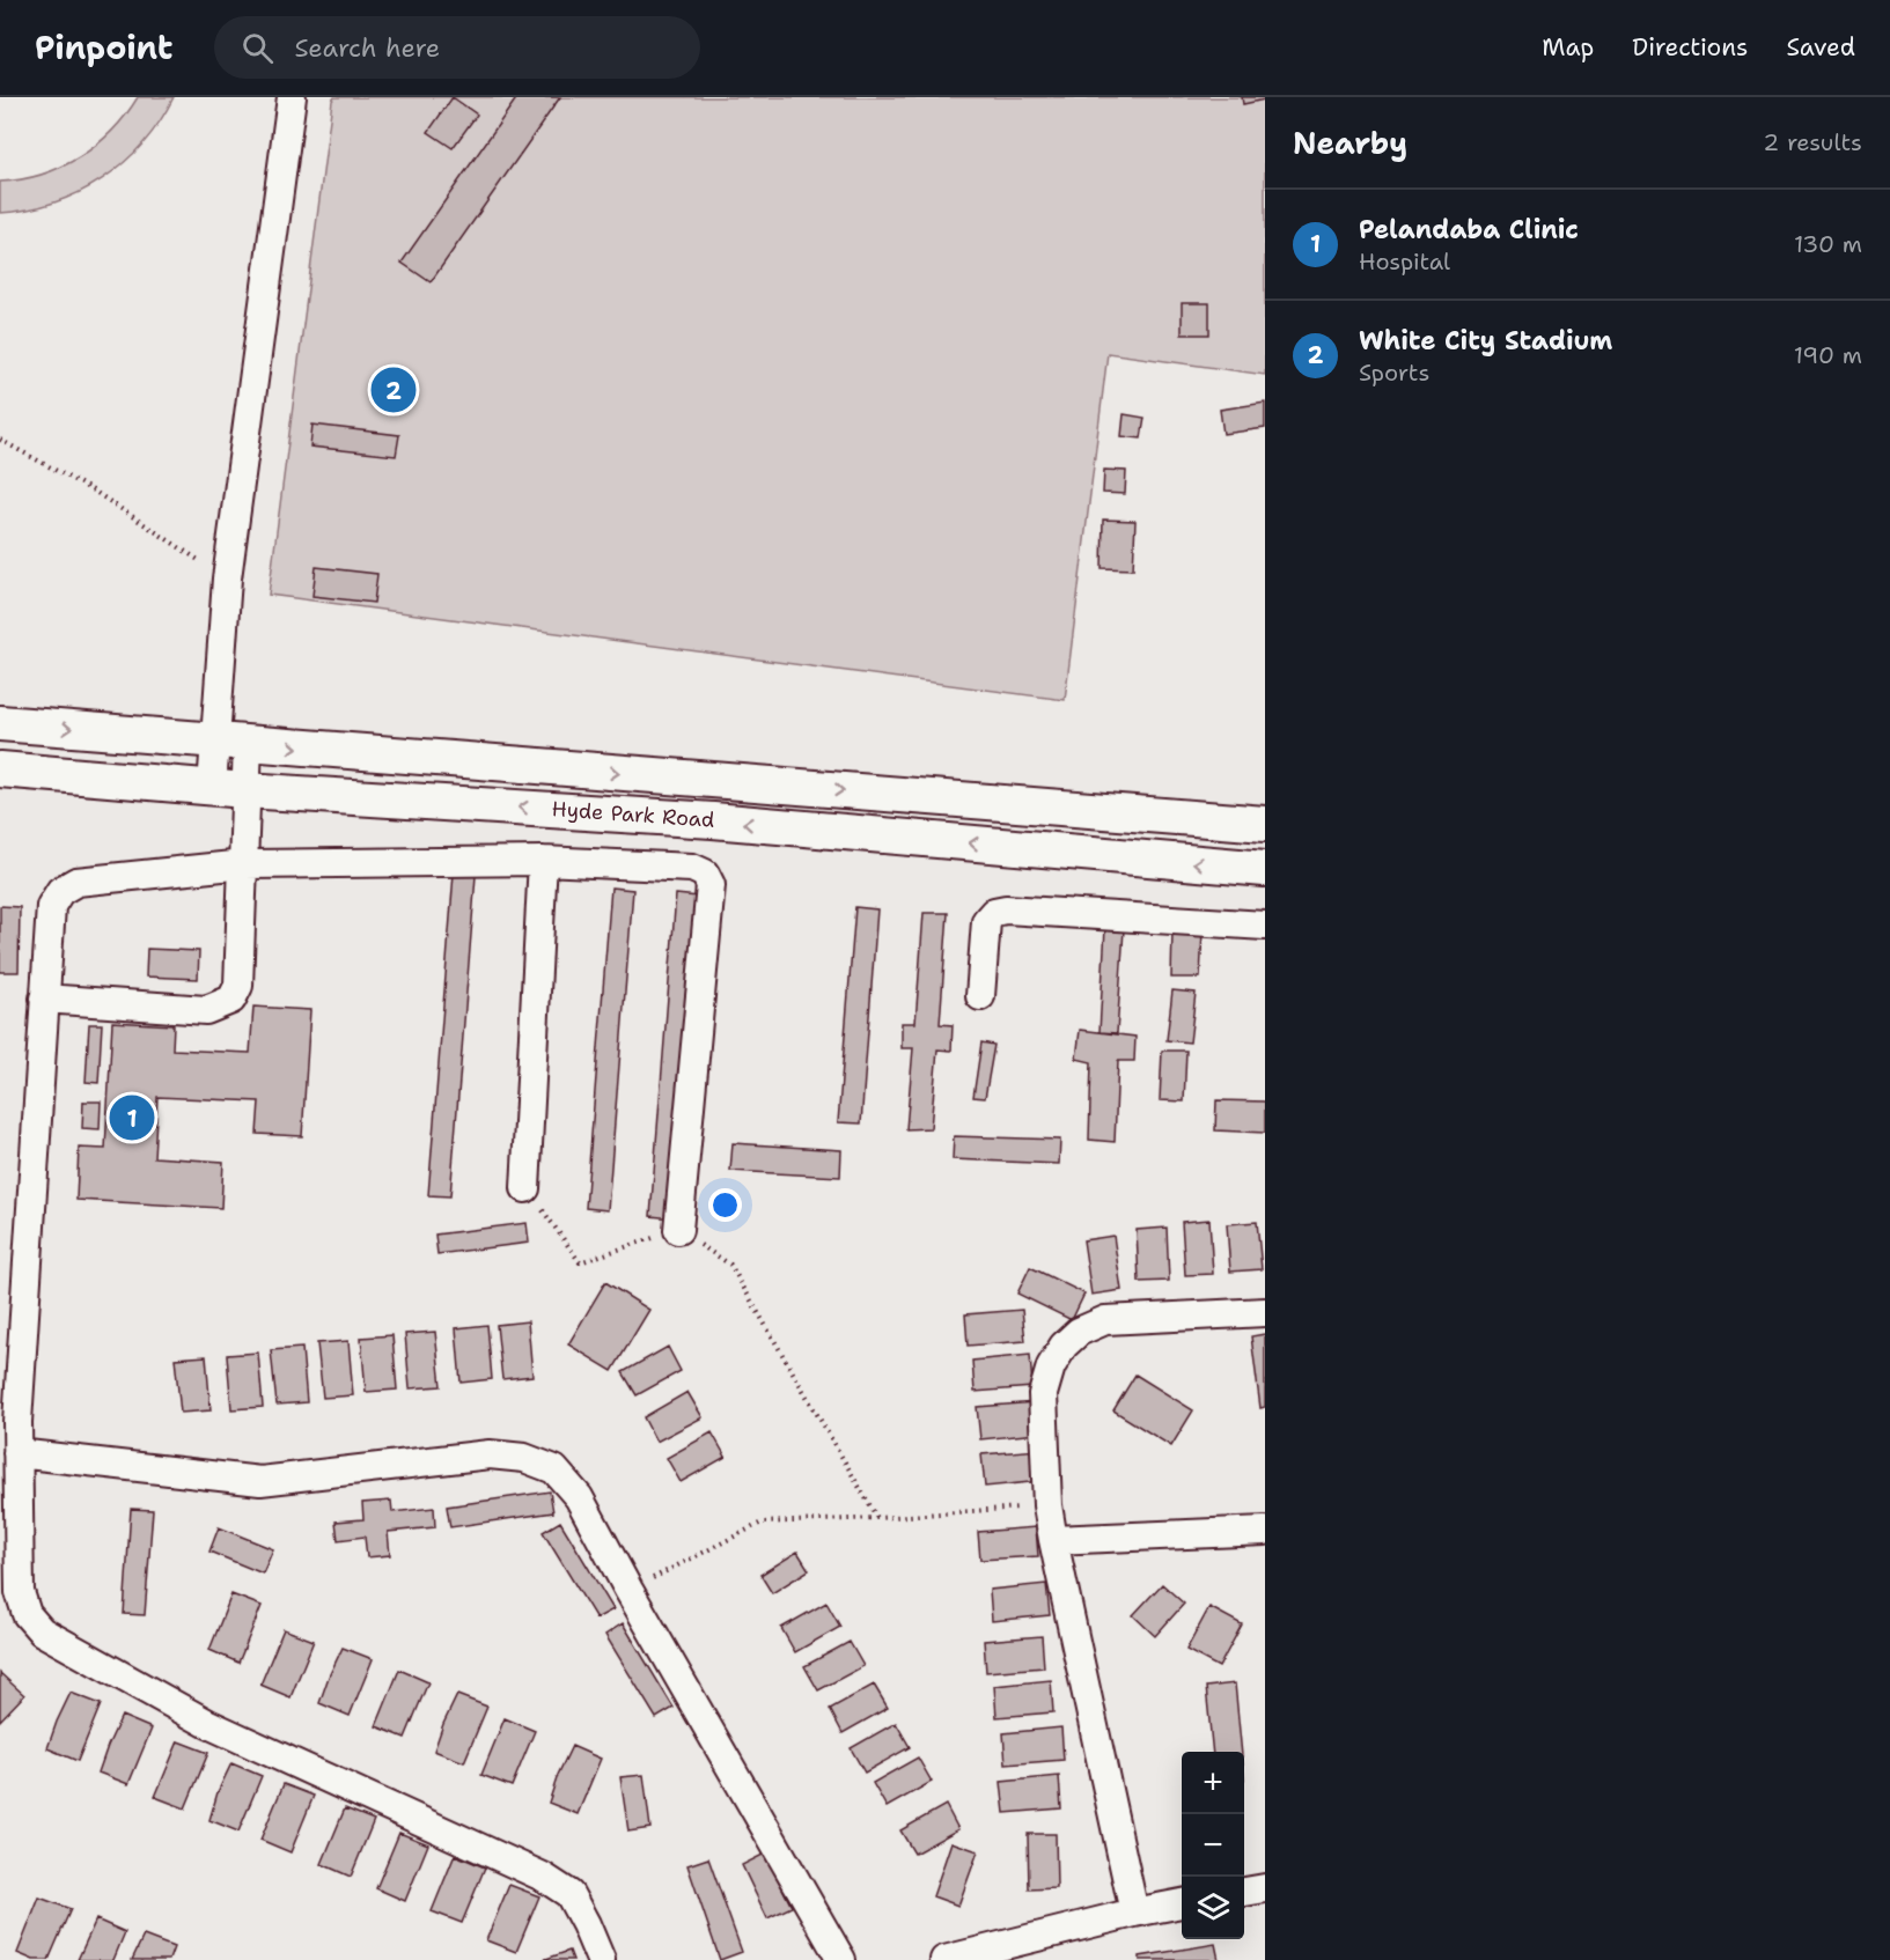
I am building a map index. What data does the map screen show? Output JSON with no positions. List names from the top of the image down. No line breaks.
{"streets":{"street":["Hyde Park Road"]},"page":{"header":"Pinpoint","search":"Search here","nav":["Map","Directions","Saved"],"heading":["Nearby","2 results"],"list":[{"mark":"1","name":"Pelandaba Clinic","note":"Hospital","value":"130 m"},{"mark":"2","name":"White City Stadium","note":"Sports","value":"190 m"}],"pins":["2","1"],"map_buttons":["+","−"]}}
